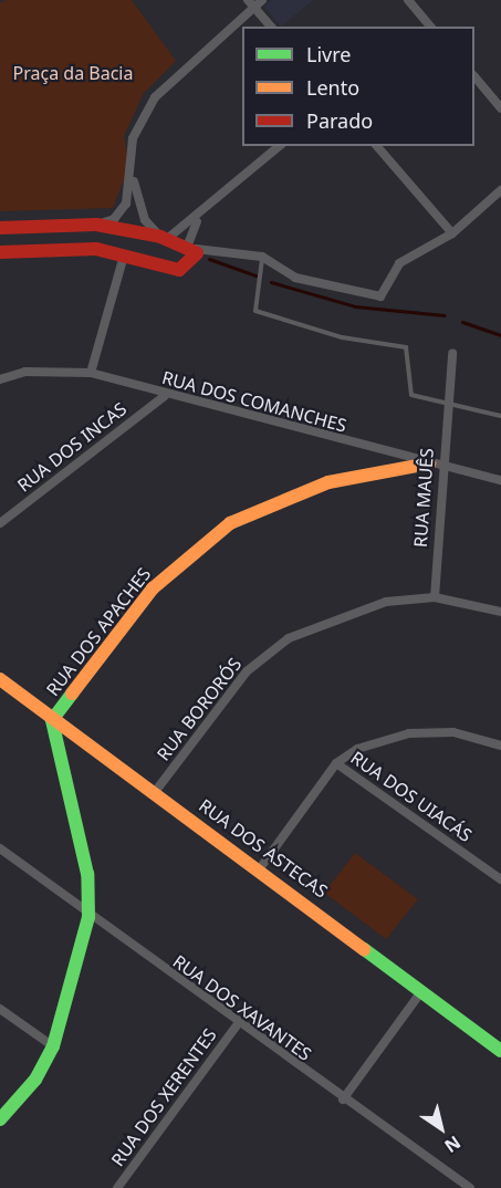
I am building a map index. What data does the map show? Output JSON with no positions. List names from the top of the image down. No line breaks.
{"streets":{"street":["RUA DOS COMANCHES","RUA DOS INCAS","RUA MAUÊS","RUA DOS APACHES","RUA BORORÓS","RUA DOS UIACÁS","RUA DOS ASTECAS","RUA DOS XAVANTES","RUA DOS XERENTES"]},"crossings":[["RUA DOS COMANCHES","RUA DOS INCAS"],["RUA DOS COMANCHES","RUA MAUÊS"],["RUA DOS COMANCHES","RUA DOS APACHES"],["RUA MAUÊS","RUA DOS APACHES"],["RUA MAUÊS","RUA BORORÓS"],["RUA DOS APACHES","RUA DOS ASTECAS"],["RUA BORORÓS","RUA DOS ASTECAS"],["RUA DOS XAVANTES","RUA DOS XERENTES"]],"parks":["Praça da Bacia"],"legend":["Livre","Lento","Parado"],"north":"bottom right"}
